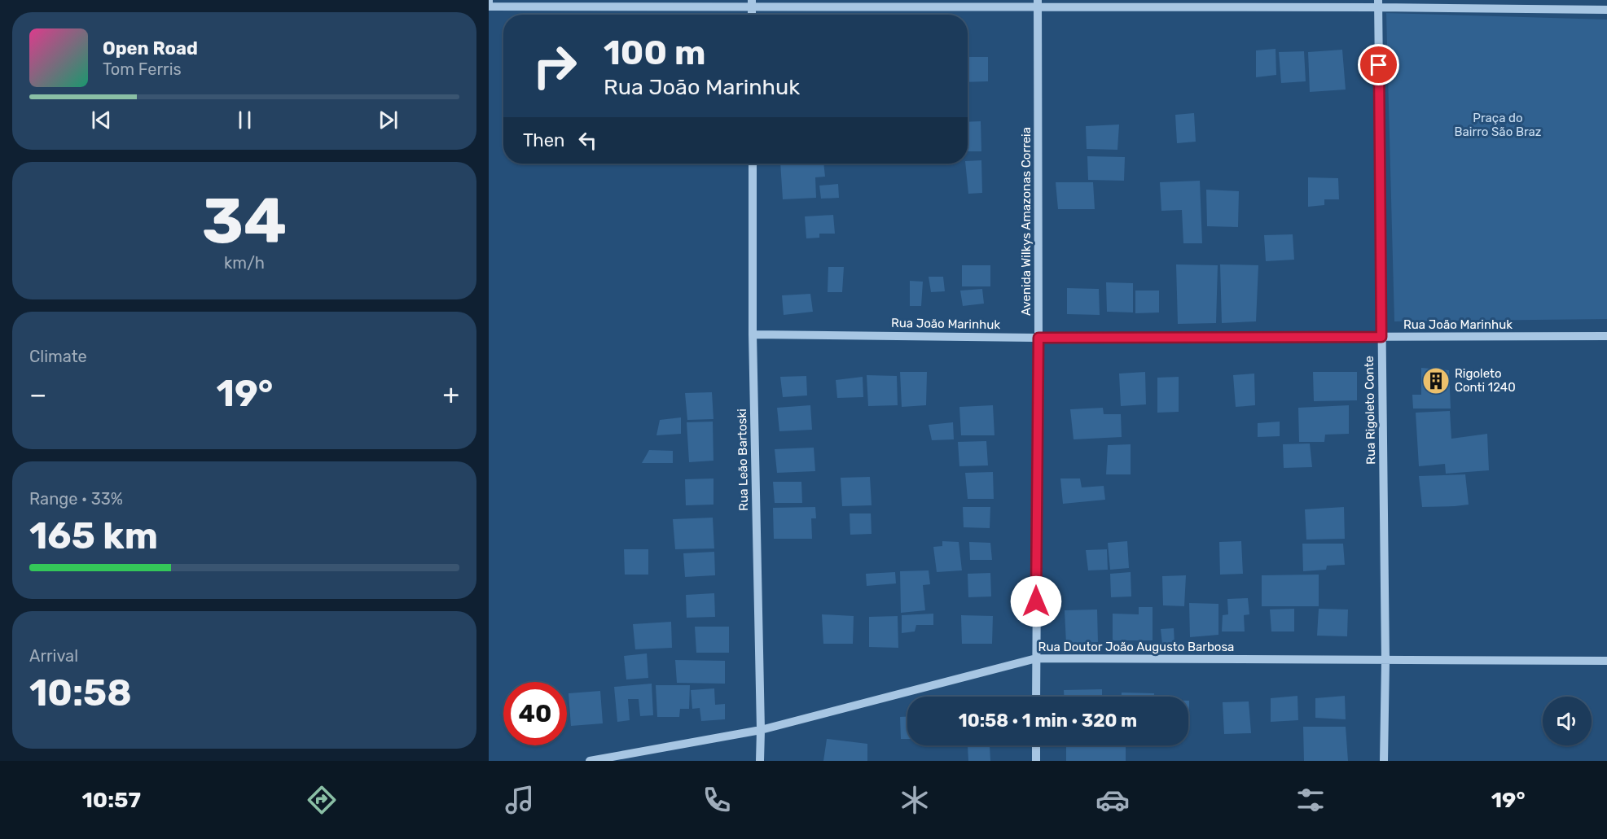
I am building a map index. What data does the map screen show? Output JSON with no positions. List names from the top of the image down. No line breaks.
{"streets":{"street":["Avenida Wilkys Amazonas Correia","Rua João Marinhuk","Rua Rigoleto Conte","Rua Leão Bartoski","Rua Doutor João Augusto Barbosa"]},"crossings":[["Avenida Wilkys Amazonas Correia","Rua João Marinhuk"],["Avenida Wilkys Amazonas Correia","Rua Doutor João Augusto Barbosa"],["Rua João Marinhuk","Rua Rigoleto Conte"],["Rua João Marinhuk","Rua Leão Bartoski"],["Rua Rigoleto Conte","Rua Doutor João Augusto Barbosa"],["Rua Leão Bartoski","Rua Doutor João Augusto Barbosa"]],"parks":["Praça do Bairro São Braz"],"places":{"building":["Rigoleto Conti 1240"]},"page":{"turn":["100 m","Rua João Marinhuk"],"song":["Open Road","Tom Ferris"],"then":"Then","tile":[["34","km/h"],"Climate",["Range · 33%","165 km"],["Arrival","10:58"]],"heat":["−","19°","+"],"limit":"40","trip":"10:58 · 1 min · 320 m","tabs":["10:57","19°"]}}
